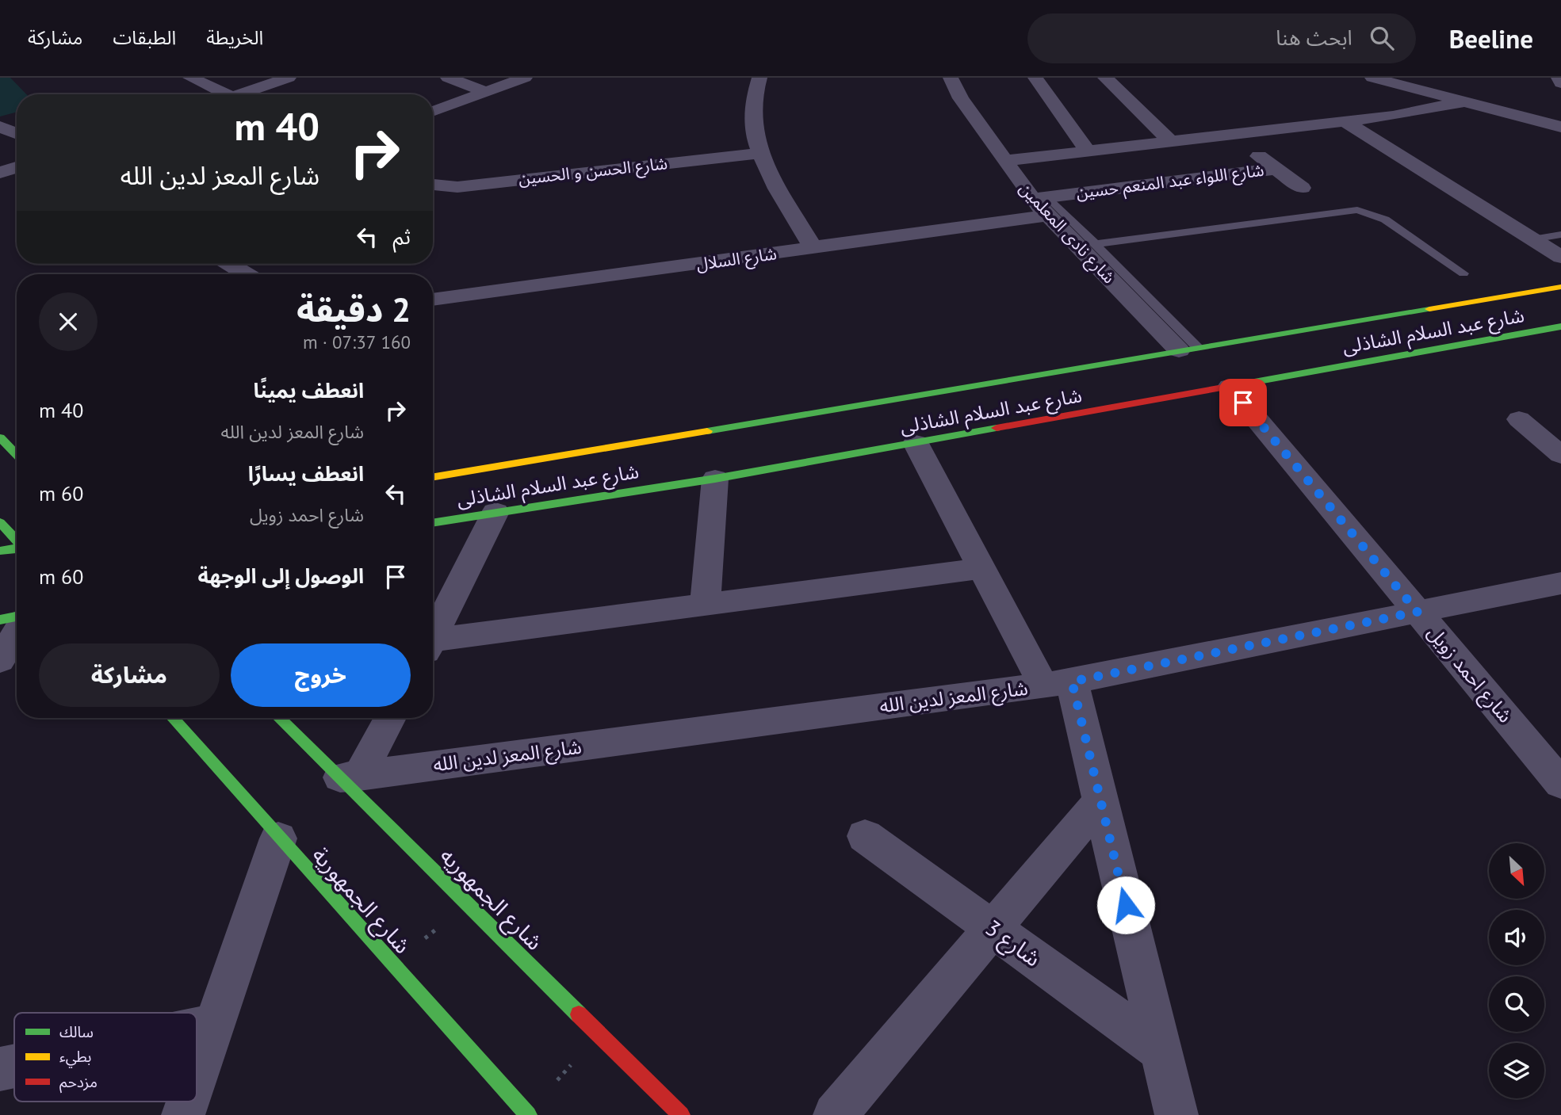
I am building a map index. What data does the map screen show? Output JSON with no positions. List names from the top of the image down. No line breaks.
{"streets":{"main road":["شارع عبد السلام الشاذلى","شارع الجمهوريه","شارع الجمهورية"],"street":["شارع الحسن و الحسين","شارع اللواء عبد المنعم حسين","شارع نادى المعلمين","شارع السلال","شارع احمد زويل","شارع المعز لدين الله","شارع 3"]},"crossings":[["شارع اللواء عبد المنعم حسين","شارع نادى المعلمين"],["شارع اللواء عبد المنعم حسين","شارع السلال"],["شارع نادى المعلمين","شارع السلال"],["شارع نادى المعلمين","شارع عبد السلام الشاذلى"],["شارع عبد السلام الشاذلى","شارع احمد زويل"],["شارع احمد زويل","شارع المعز لدين الله"],["شارع المعز لدين الله","شارع الجمهوريه"]],"legend":["سالك","بطيء","مزدحم"],"north":"bottom right","page":{"header":"Beeline","search":"ابحث هنا","nav":["الخريطة","الطبقات","مشاركة"],"turn":["40 m","شارع المعز لدين الله"],"then":"ثم","heading":["2 دقيقة","160 m · 07:37"],"list":[{"name":"انعطف يمينًا","note":"شارع المعز لدين الله","value":"40 m"},{"name":"انعطف يسارًا","note":"شارع احمد زويل","value":"60 m"},{"name":"الوصول إلى الوجهة","value":"60 m"}],"buttons":["خروج","مشاركة"]}}
